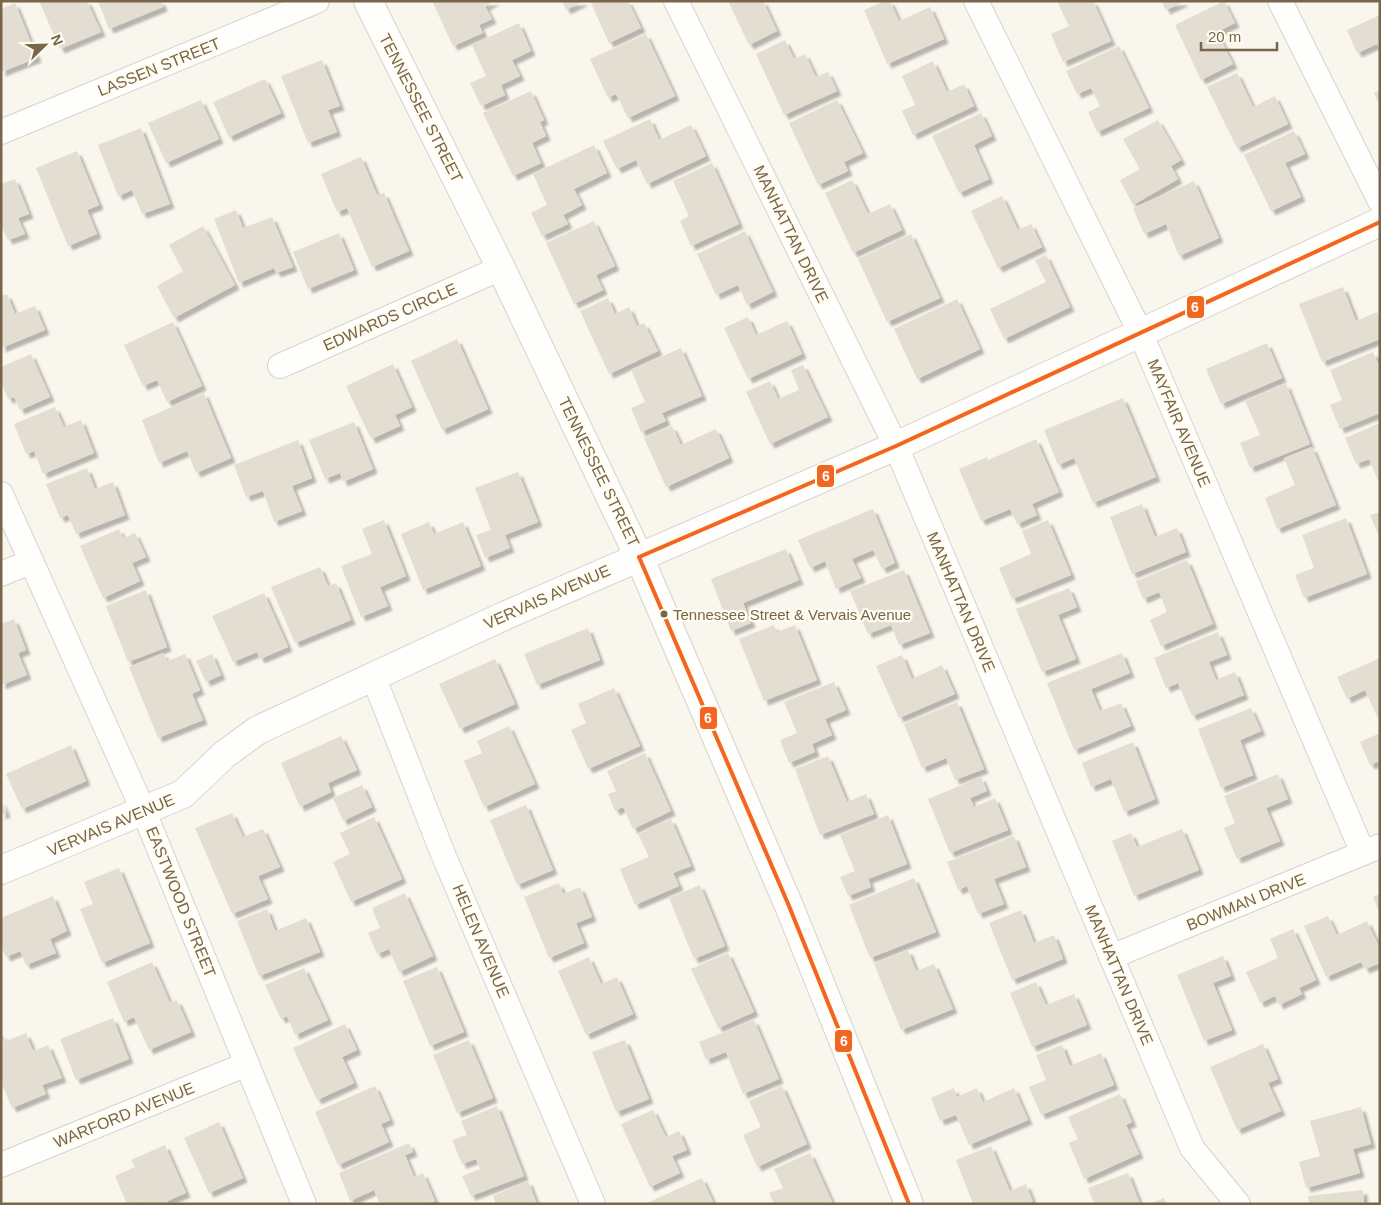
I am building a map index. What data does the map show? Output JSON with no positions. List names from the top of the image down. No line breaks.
{"streets":{"street":["LASSEN STREET","TENNESSEE STREET","MANHATTAN DRIVE","EDWARDS CIRCLE","MAYFAIR AVENUE","VERVAIS AVENUE","EASTWOOD STREET","BOWMAN DRIVE","HELEN AVENUE","WARFORD AVENUE"]},"crossings":[["TENNESSEE STREET","EDWARDS CIRCLE"],["TENNESSEE STREET","VERVAIS AVENUE"],["MANHATTAN DRIVE","VERVAIS AVENUE"],["MANHATTAN DRIVE","BOWMAN DRIVE"],["MAYFAIR AVENUE","VERVAIS AVENUE"],["MAYFAIR AVENUE","BOWMAN DRIVE"],["VERVAIS AVENUE","EASTWOOD STREET"],["VERVAIS AVENUE","HELEN AVENUE"],["EASTWOOD STREET","WARFORD AVENUE"]],"places":["Tennessee Street & Vervais Avenue"],"lines":["transit line 6"],"scale_bar":"20 m","north":"top right"}
